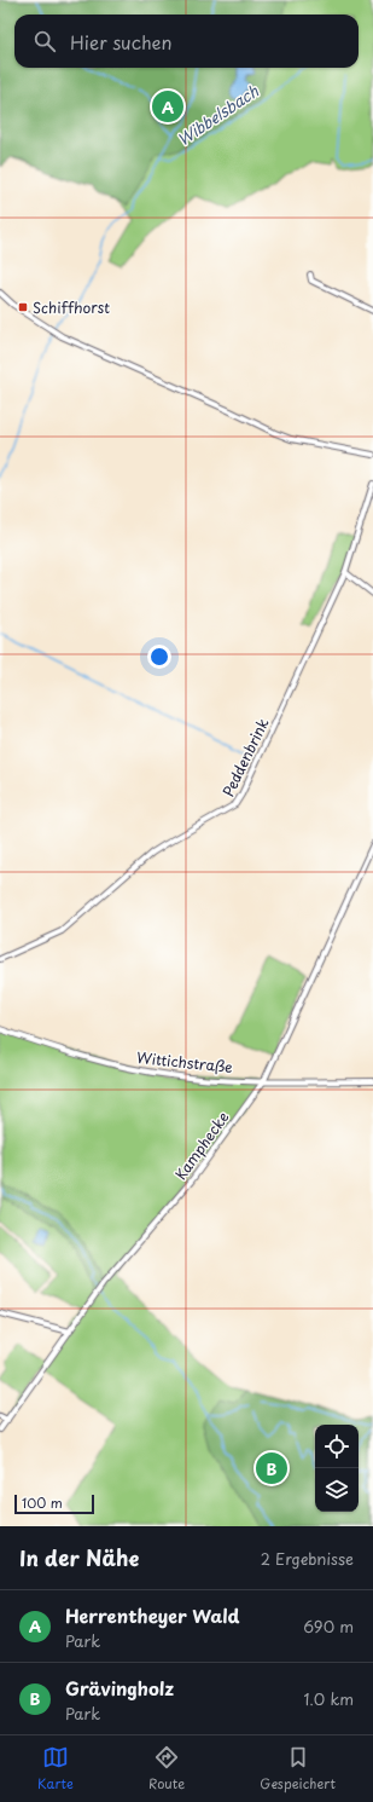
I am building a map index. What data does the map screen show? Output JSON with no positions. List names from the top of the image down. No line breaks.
{"streets":{"street":["Peddenbrink","Wittichstraße","Kamphecke"]},"crossings":[["Wittichstraße","Kamphecke"]],"water":["Wibbelsbach"],"places":{"transit":["Schiffhorst"]},"scale_bar":"100 m","page":{"search":"Hier suchen","pins":["A","B"],"scale":"100 m","heading":["In der Nähe","2 Ergebnisse"],"list":[{"mark":"A","name":"Herrentheyer Wald","note":"Park","value":"690 m"},{"mark":"B","name":"Grävingholz","note":"Park","value":"1.0 km"}],"nav":["Karte","Route","Gespeichert"]}}
